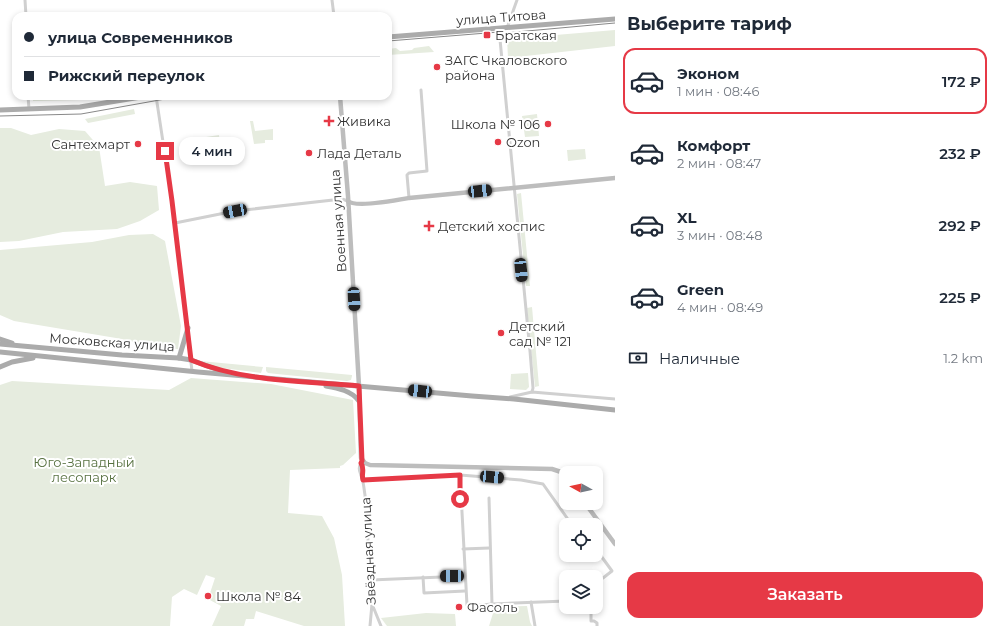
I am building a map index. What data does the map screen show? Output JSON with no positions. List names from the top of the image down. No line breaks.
{"streets":{"main road":["улица Титова","Московская улица"],"street":["Военная улица","Звёздная улица"]},"crossings":[["Военная улица","Московская улица"],["Военная улица","Звёздная улица"]],"parks":["Юго-Западный лесопарк"],"places":{"transit":["Братская"],"other":["ЗАГС Чкаловского района","Школа № 106","Ozon","Сантехмарт","Лада Деталь","Детский сад № 121","Школа № 84","Фасоль"],"health":["Живика","Детский хоспис"]},"north":"left","page":{"heading":"Выберите тариф","banner":["улица Современников","Рижский переулок"],"list":[{"name":"Эконом","note":"1 мин · 08:46","value":"172 ₽"},{"name":"Комфорт","note":"2 мин · 08:47","value":"232 ₽"},{"name":"XL","note":"3 мин · 08:48","value":"292 ₽"},{"name":"Green","note":"4 мин · 08:49","value":"225 ₽"}],"bubble":"4 мин","pay":["Наличные","1.2 km"],"buttons":"Заказать"}}
